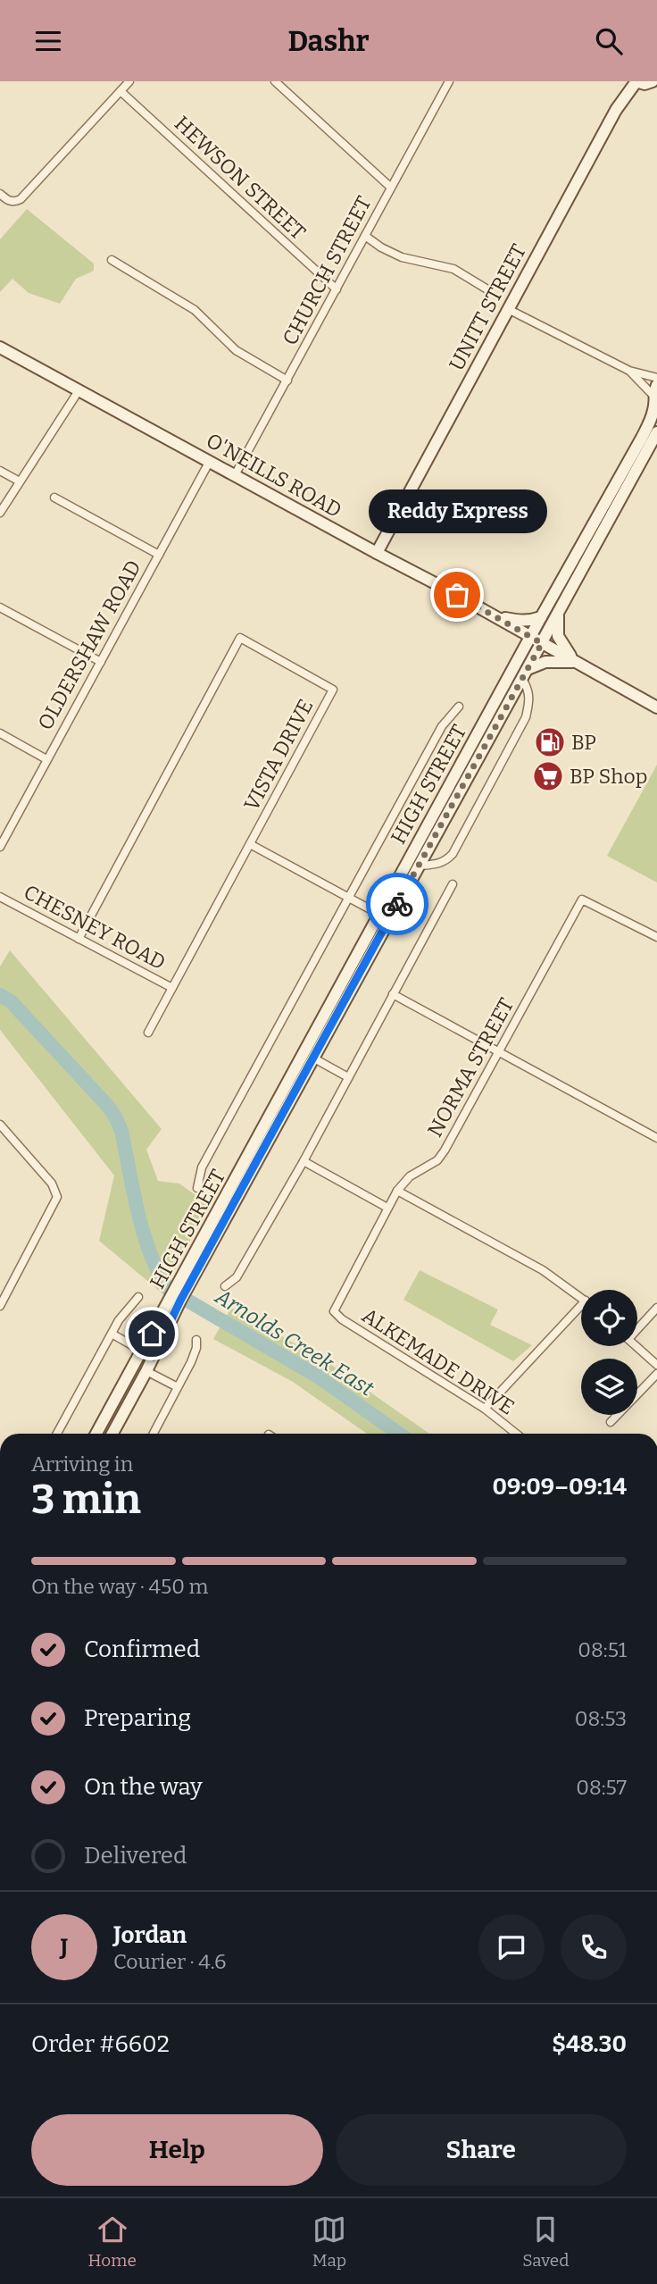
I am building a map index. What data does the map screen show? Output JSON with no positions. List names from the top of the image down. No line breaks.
{"streets":{"main road":["UNITT STREET","O'NEILLS ROAD","HIGH STREET"],"street":["HEWSON STREET","CHURCH STREET","OLDERSHAW ROAD","VISTA DRIVE","CHESNEY ROAD","NORMA STREET","ALKEMADE DRIVE"]},"crossings":[["HEWSON STREET","CHURCH STREET"],["CHURCH STREET","O'NEILLS ROAD"],["UNITT STREET","O'NEILLS ROAD"],["O'NEILLS ROAD","OLDERSHAW ROAD"],["O'NEILLS ROAD","HIGH STREET"],["VISTA DRIVE","CHESNEY ROAD"],["NORMA STREET","ALKEMADE DRIVE"]],"water":["Arnolds Creek East"],"places":{"other":["Reddy Express"],"fuel station":["BP"],"supermarket":["BP Shop"]},"page":{"header":"Dashr","bubble":"Reddy Express","heading":["3 min","Arriving in","09:09–09:14"],"panel":["Jordan","Courier · 4.6","Order #6602","$48.30"],"bar":"On the way · 450 m","list":[["Confirmed","08:51"],["Preparing","08:53"],["On the way","08:57"],"Delivered"],"round":"J","buttons":["Help","Share"],"tabs":["Home","Map","Saved"]}}
